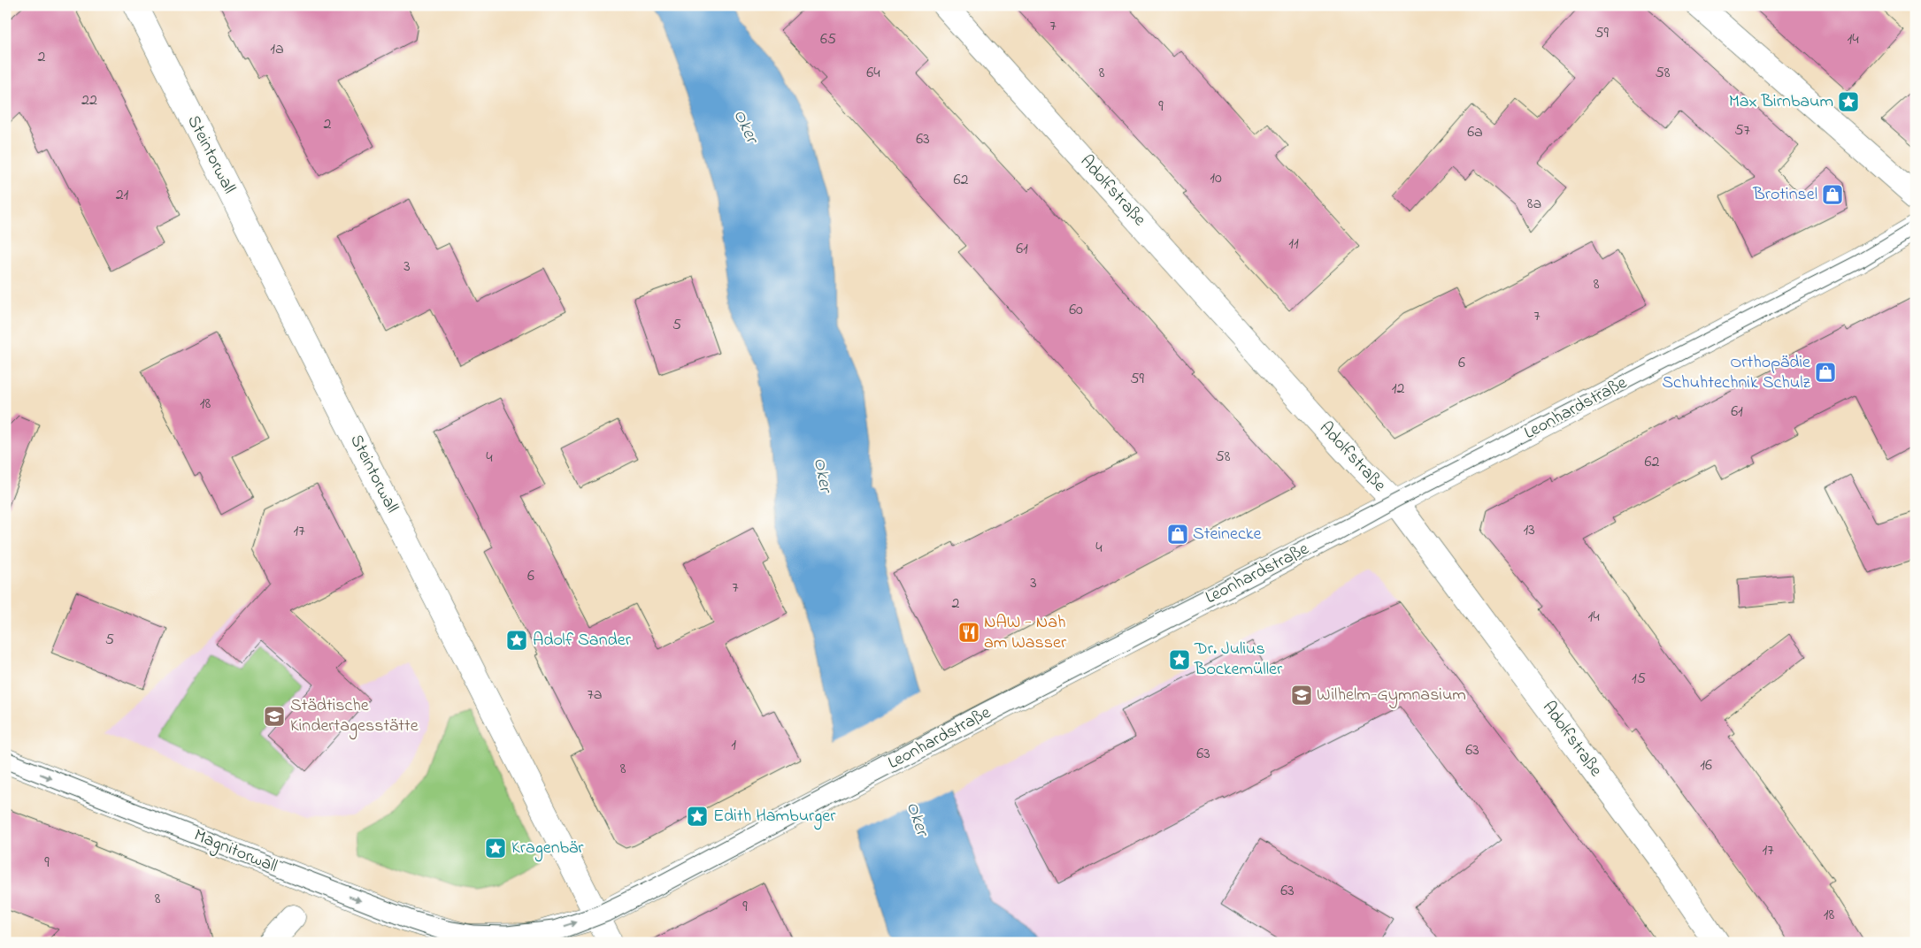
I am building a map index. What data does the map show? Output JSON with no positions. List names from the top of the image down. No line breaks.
{"streets":{"street":["Steintorwall","Adolfstraße","Leonhardstraße","Magnitorwall"]},"crossings":[["Steintorwall","Leonhardstraße"],["Steintorwall","Magnitorwall"],["Adolfstraße","Leonhardstraße"],["Leonhardstraße","Magnitorwall"]],"one_way":["Magnitorwall"],"water":["Oker"],"places":{"place":["Max Birnbaum","Adolf Sander","Dr. Julius Bockemüller","Edith Hamburger","Kragenbär"],"shop":["Brotinsel","Orthopädie Schuhtechnik Schulz","Steinecke"],"restaurant":["NAW - Nah am Wasser"],"school or university":["Wilhelm-Gymnasium","Städtische Kindertagesstätte"]},"house_numbers":["7","59","65","14","1a","2","64","8","58","22","9","2","57","6a","63","10","62","21","8a","11","61","3","8","60","7","5","6","59","12","18","61","58","4","62","13","17","4","6","3","7","2","14","5","15","7a","1","63","63","16","8","17","9","63","8","9","18"]}
